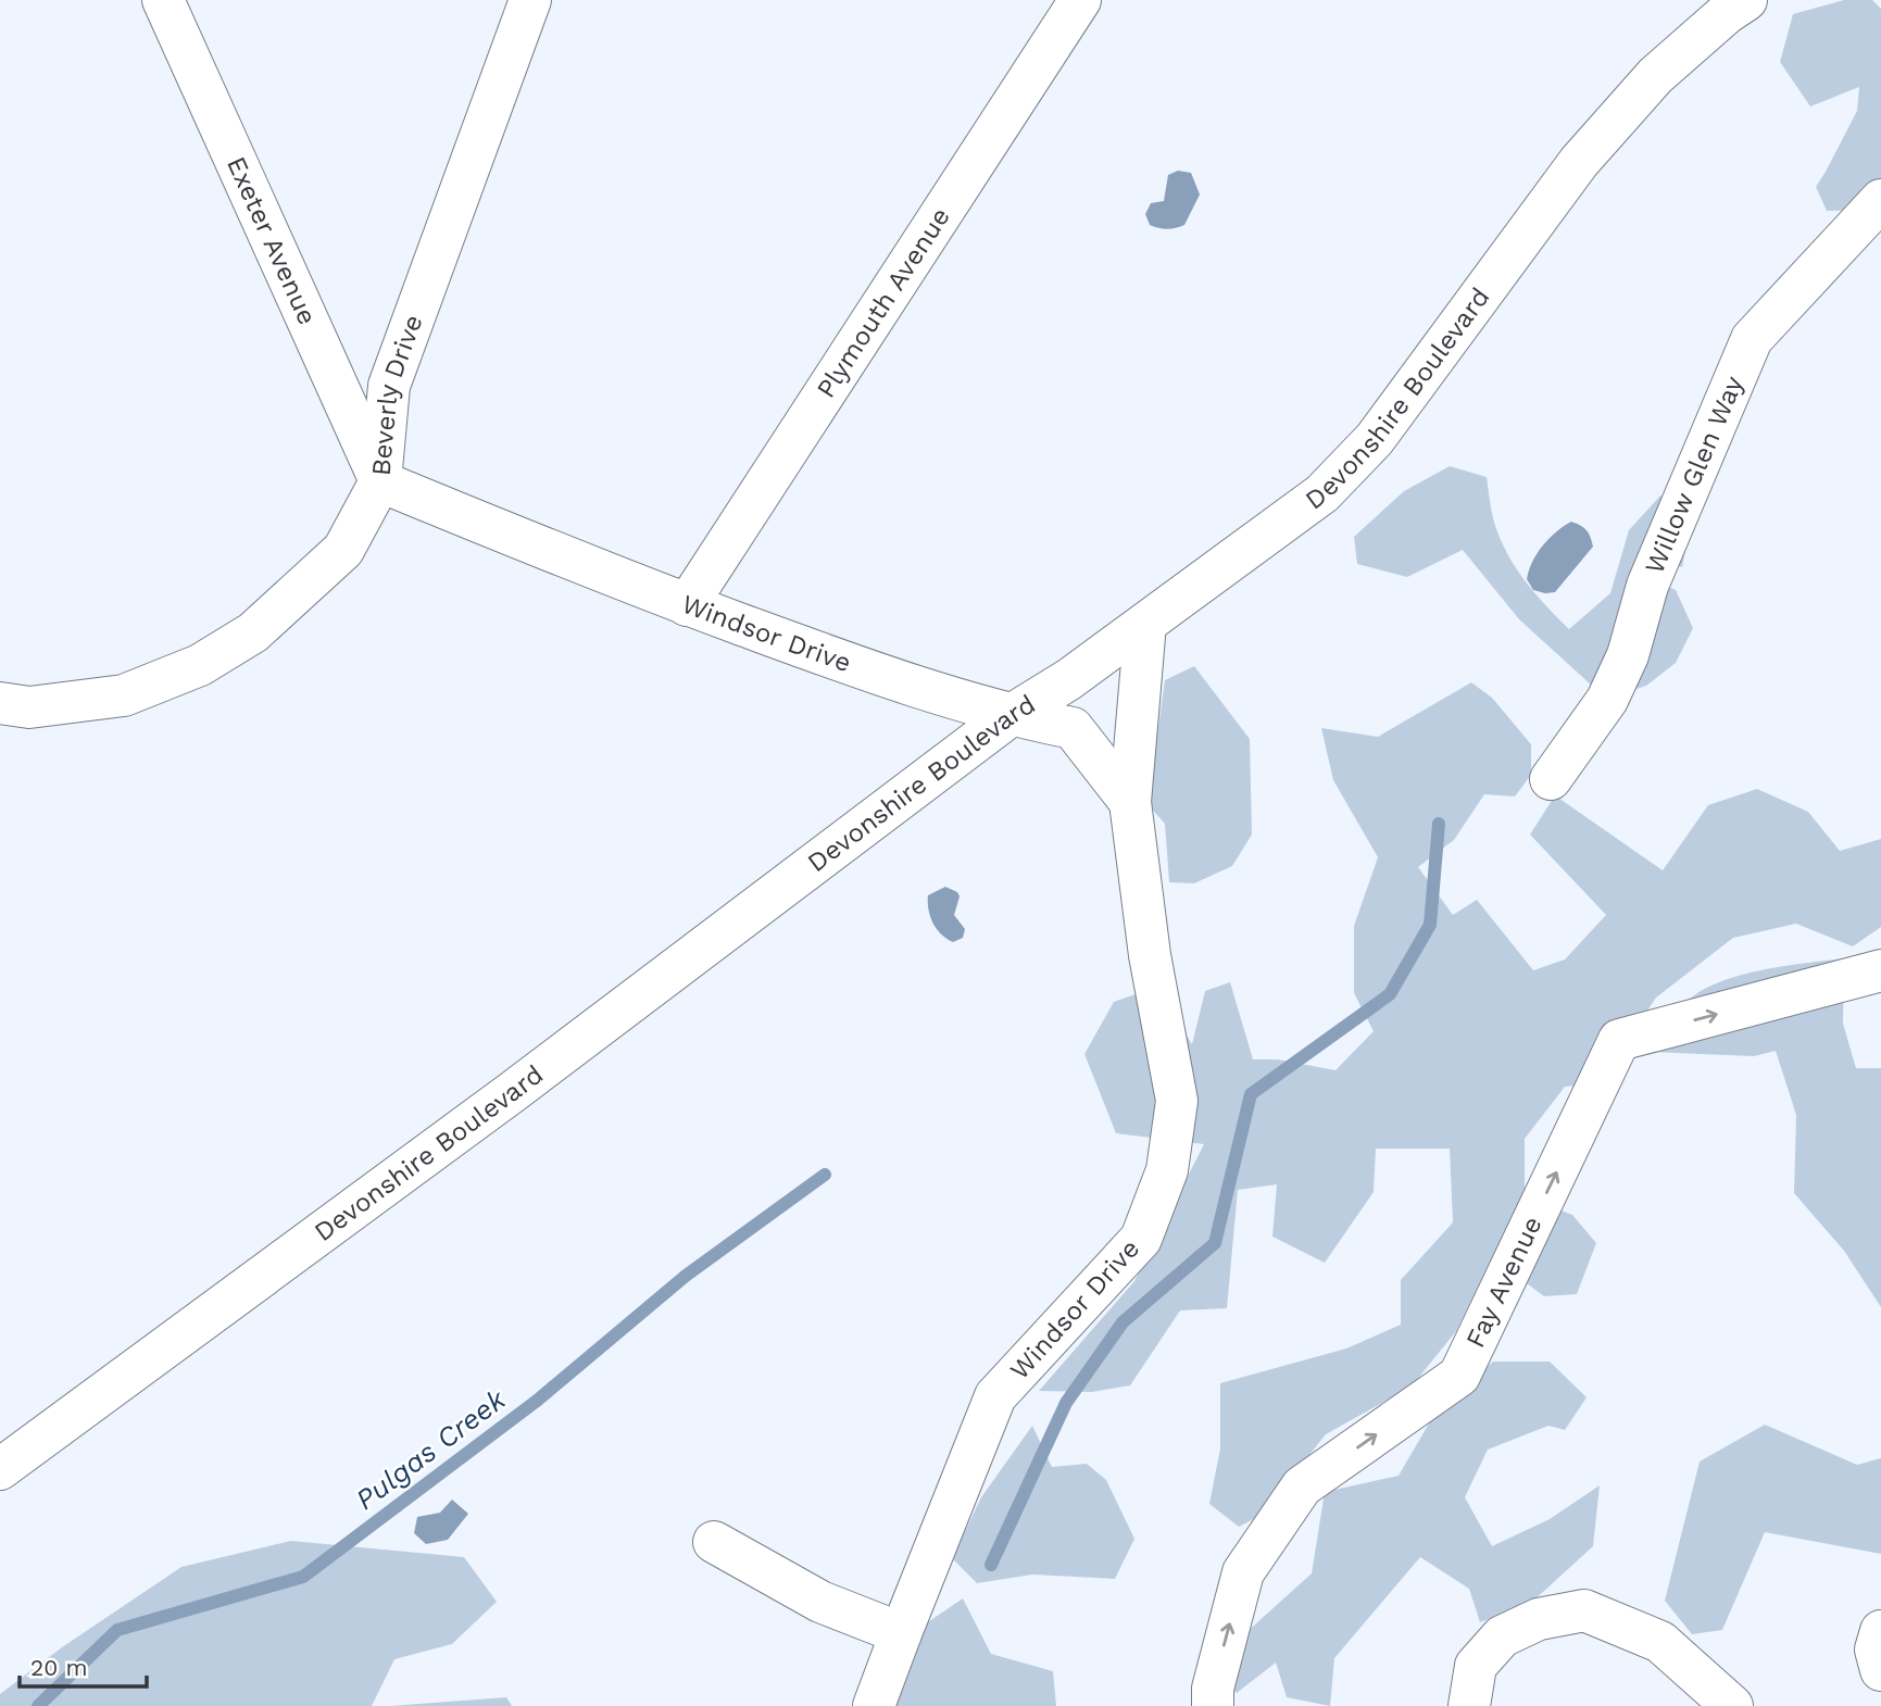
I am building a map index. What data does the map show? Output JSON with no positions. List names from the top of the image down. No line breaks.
{"streets":{"street":["Exeter Avenue","Plymouth Avenue","Beverly Drive","Devonshire Boulevard","Willow Glen Way","Windsor Drive","Fay Avenue"]},"crossings":[["Exeter Avenue","Beverly Drive"],["Exeter Avenue","Windsor Drive"],["Plymouth Avenue","Windsor Drive"],["Beverly Drive","Windsor Drive"],["Devonshire Boulevard","Windsor Drive"]],"one_way":["Fay Avenue"],"water":["Pulgas Creek"],"scale_bar":"20 m"}
